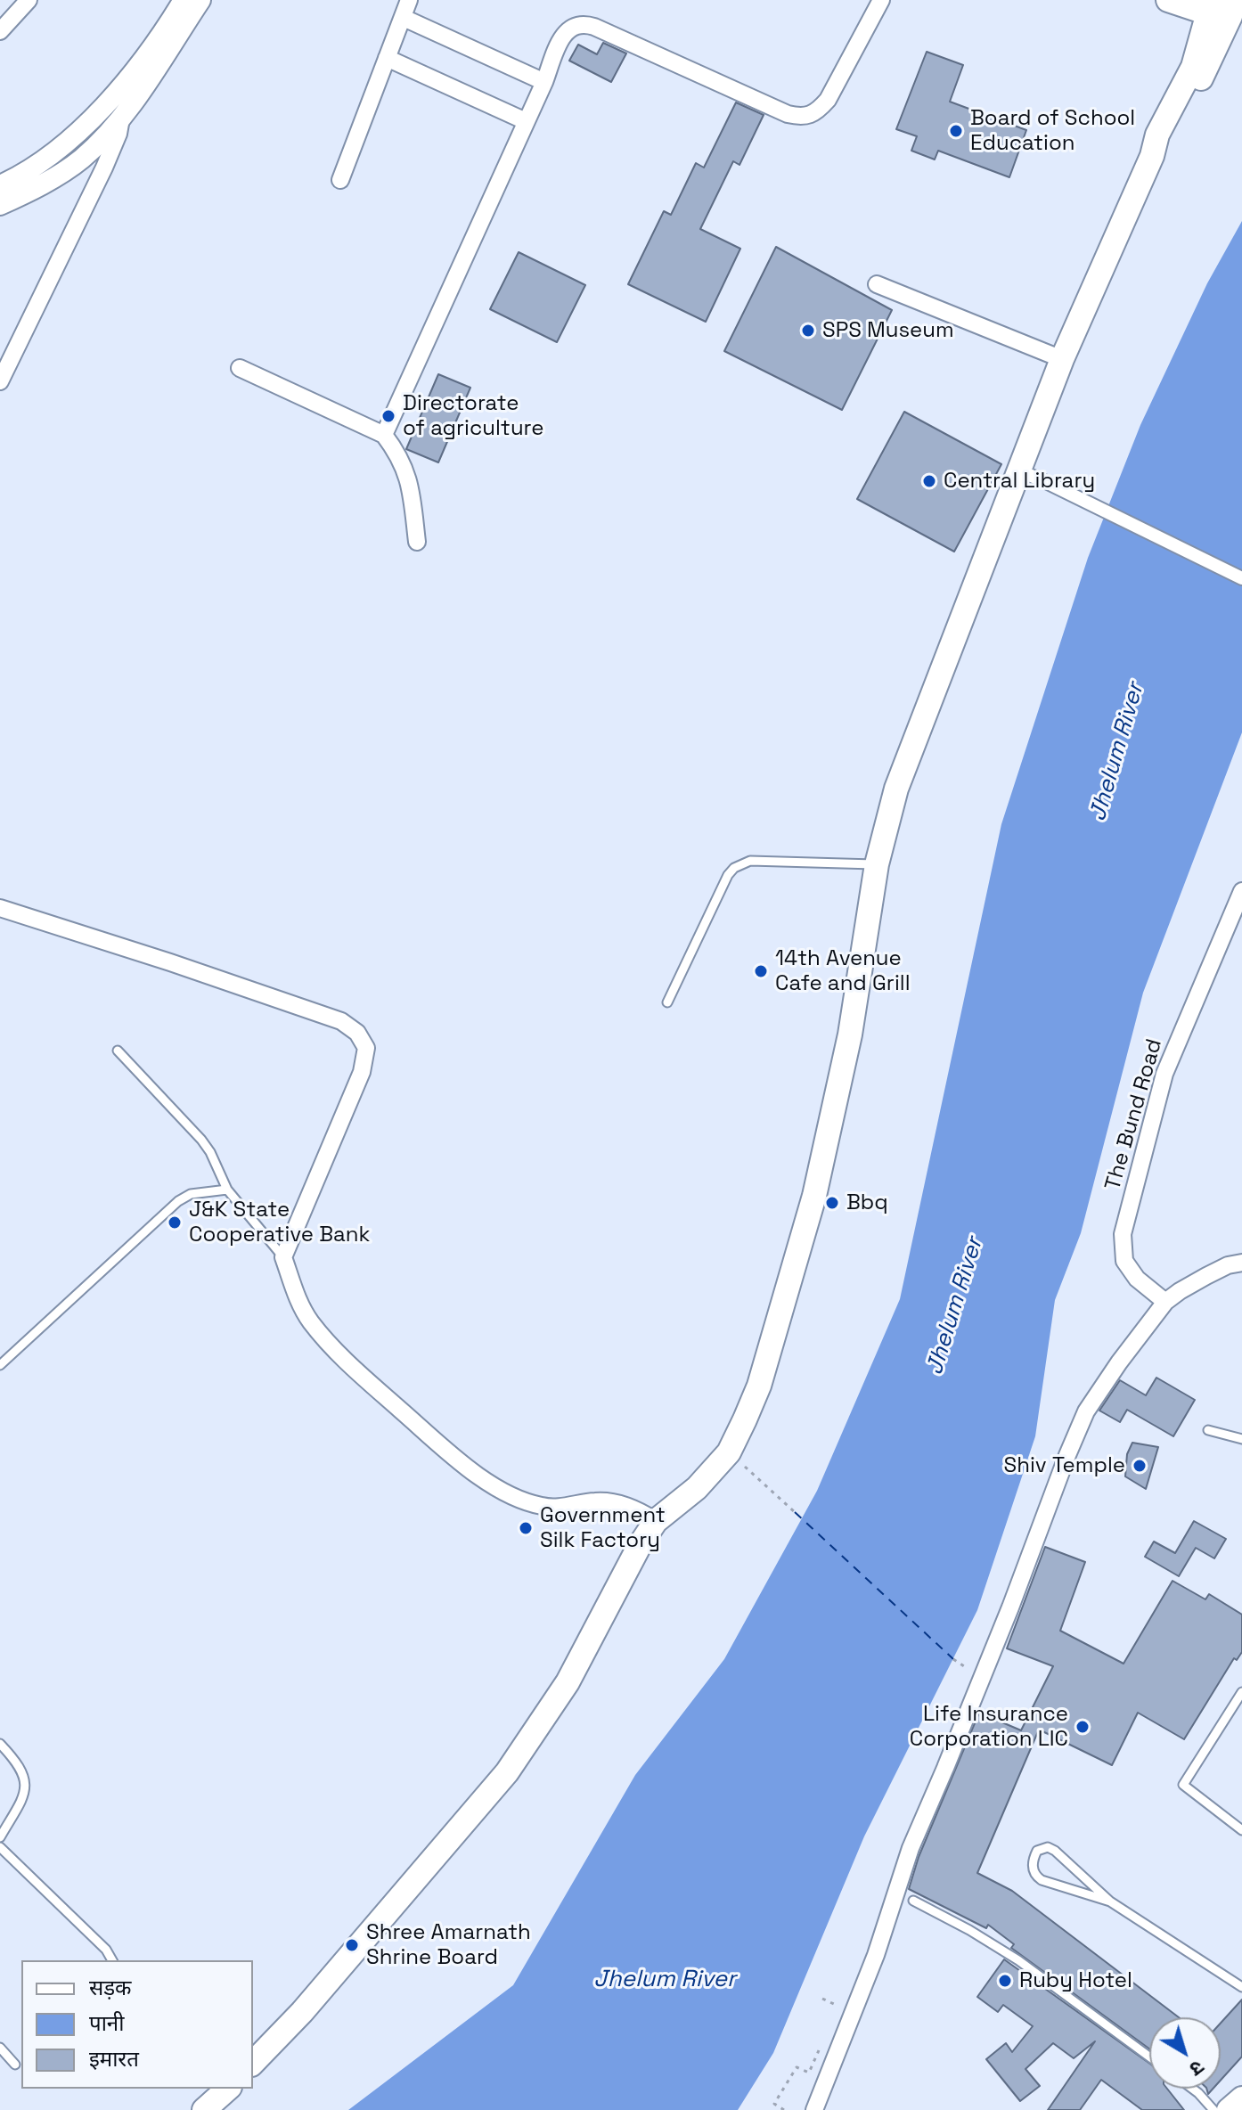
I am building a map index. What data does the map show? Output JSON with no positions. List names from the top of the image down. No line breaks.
{"streets":{"street":["The Bund Road"]},"water":["Jhelum River"],"places":["Board of School Education","SPS Museum","Directorate of agriculture","Central Library","14th Avenue Cafe and Grill","Bbq","J&K State Cooperative Bank","Shiv Temple","Government Silk Factory","Life Insurance Corporation LIC","Shree Amarnath Shrine Board","Ruby Hotel"],"legend":["सड़क","पानी","इमारत"],"north":"bottom right"}
